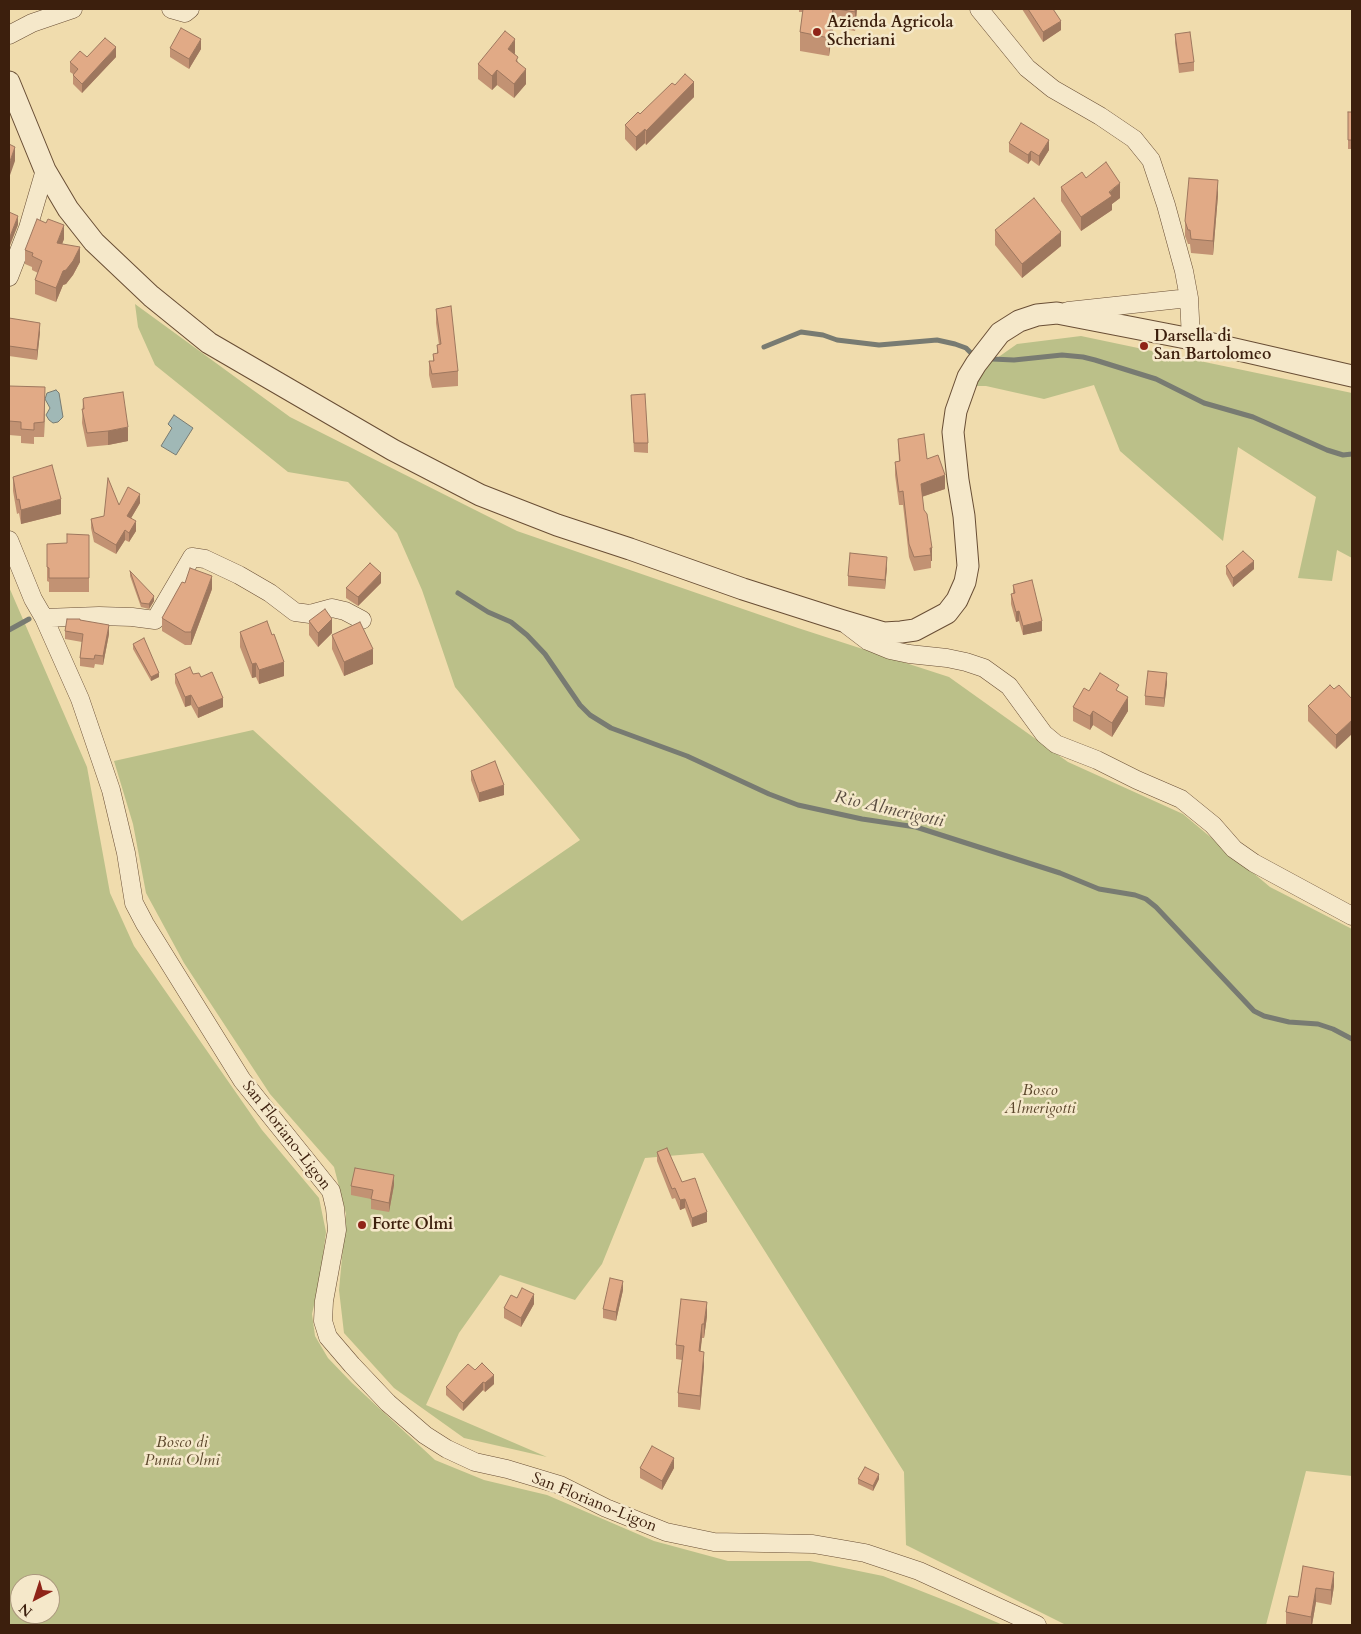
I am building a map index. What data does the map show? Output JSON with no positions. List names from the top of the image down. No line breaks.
{"streets":{"street":["San Floriano-Ligon"]},"water":["Rio Almerigotti"],"parks":["Bosco Almerigotti","Bosco di Punta Olmi"],"places":["Azienda Agricola Scheriani","Darsella di San Bartolomeo","Forte Olmi"],"north":"bottom left"}
